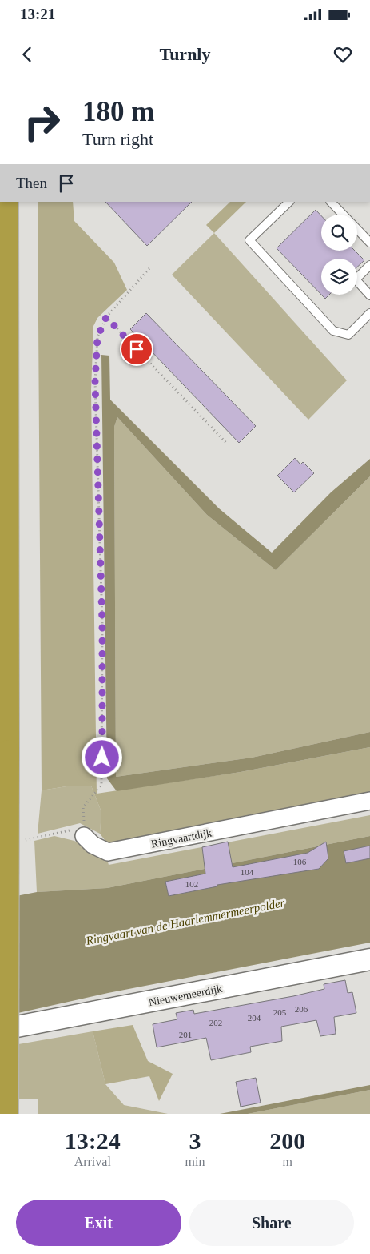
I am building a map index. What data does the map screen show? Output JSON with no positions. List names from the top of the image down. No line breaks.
{"streets":{"street":["Ringvaartdijk","Nieuwemeerdijk"]},"water":["Ringvaart van de Haarlemmermeerpolder"],"house_numbers":["106","104","102","206","205","204","202","201"],"page":{"status":"13:21","header":"Turnly","turn":["180 m","Turn right"],"then":"Then","eta":["13:24","Arrival","3","min","200","m"],"buttons":["Exit","Share"]}}
